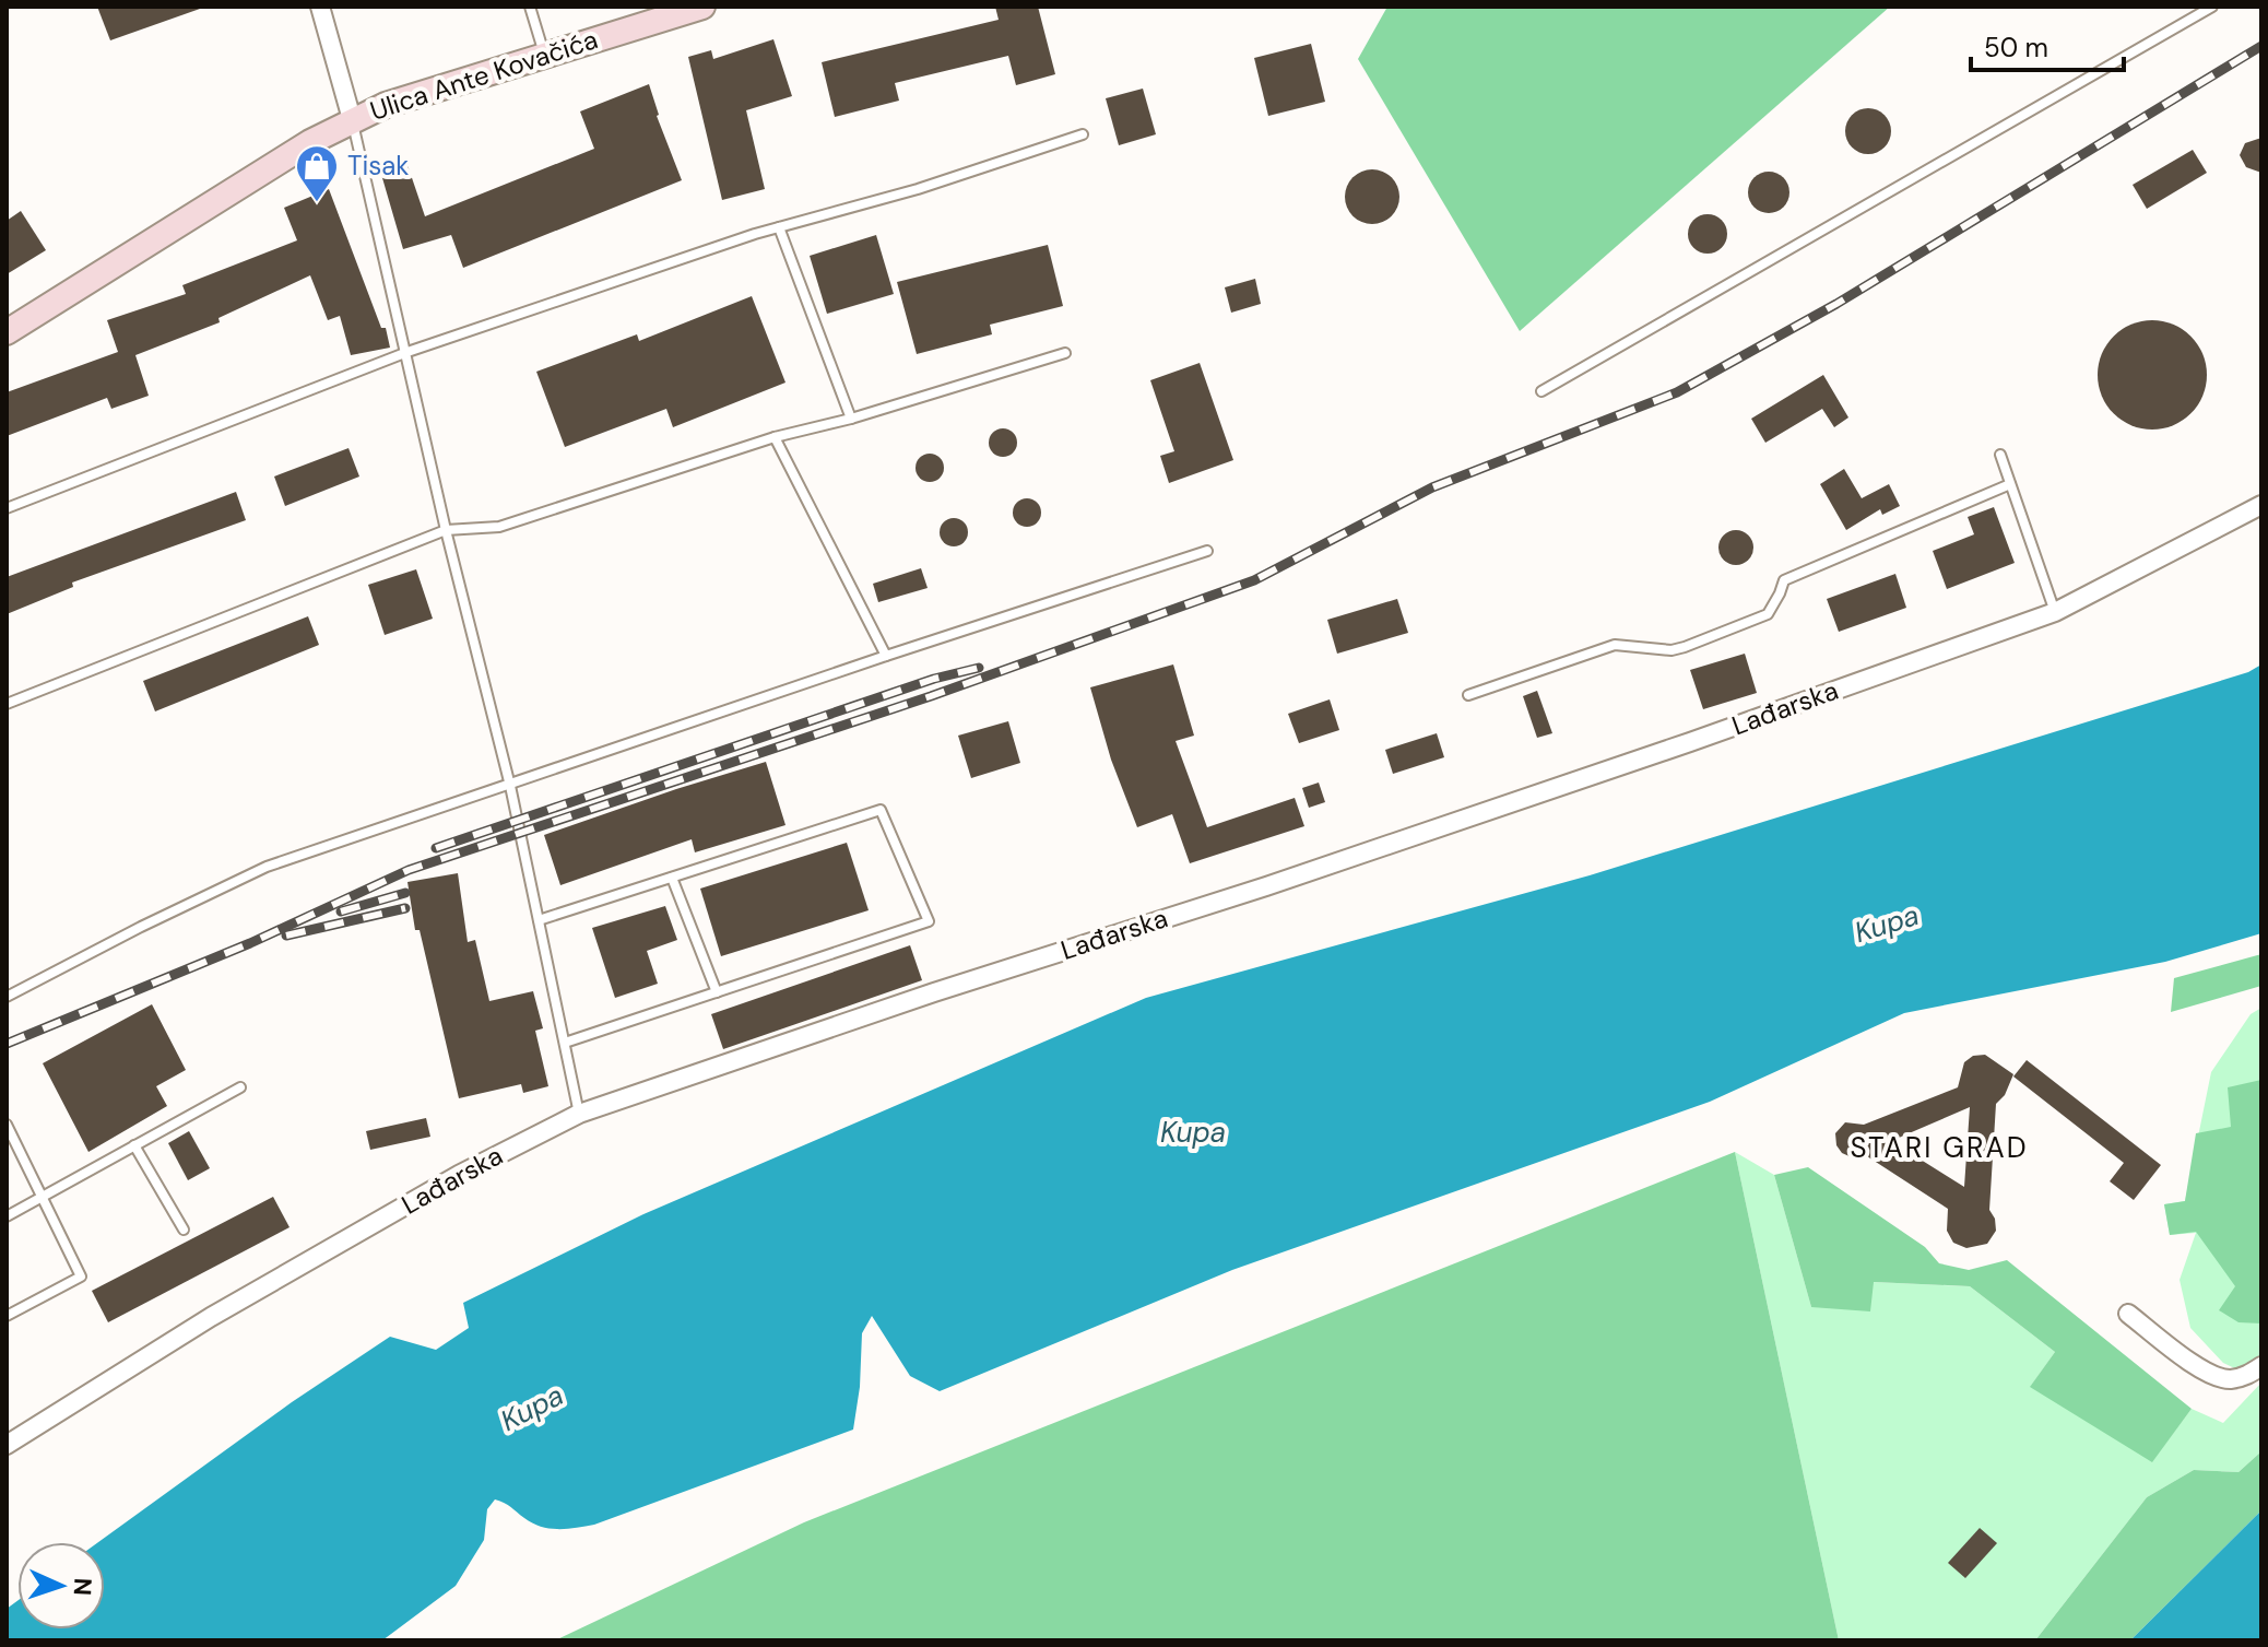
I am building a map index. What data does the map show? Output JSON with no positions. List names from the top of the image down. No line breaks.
{"streets":{"main road":["Ulica Ante Kovačića"],"street":["Lađarska"]},"districts":["STARI GRAD"],"water":["Kupa"],"places":{"shop":["Tisak"]},"scale_bar":"50 m","north":"right"}
